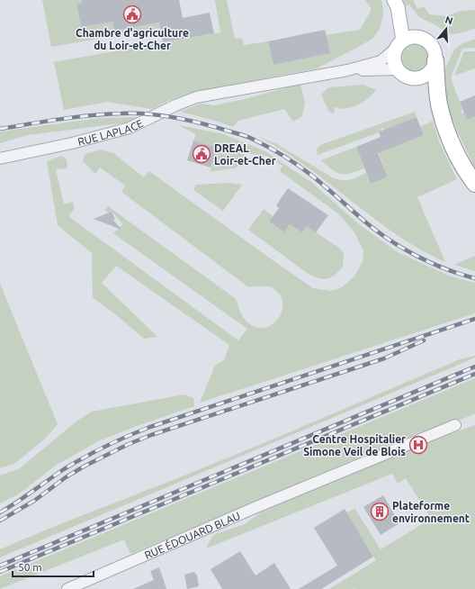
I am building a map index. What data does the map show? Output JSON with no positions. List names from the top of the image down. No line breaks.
{"streets":{"street":["RUE LAPLACE","RUE ÉDOUARD BLAU"]},"places":{"public building":["Chambre d'agriculture du Loir-et-Cher","DREAL Loir-et-Cher"],"hospital":["Centre Hospitalier Simone Veil de Blois"],"building":["Plateforme environnement"]},"scale_bar":"50 m","north":"top"}
